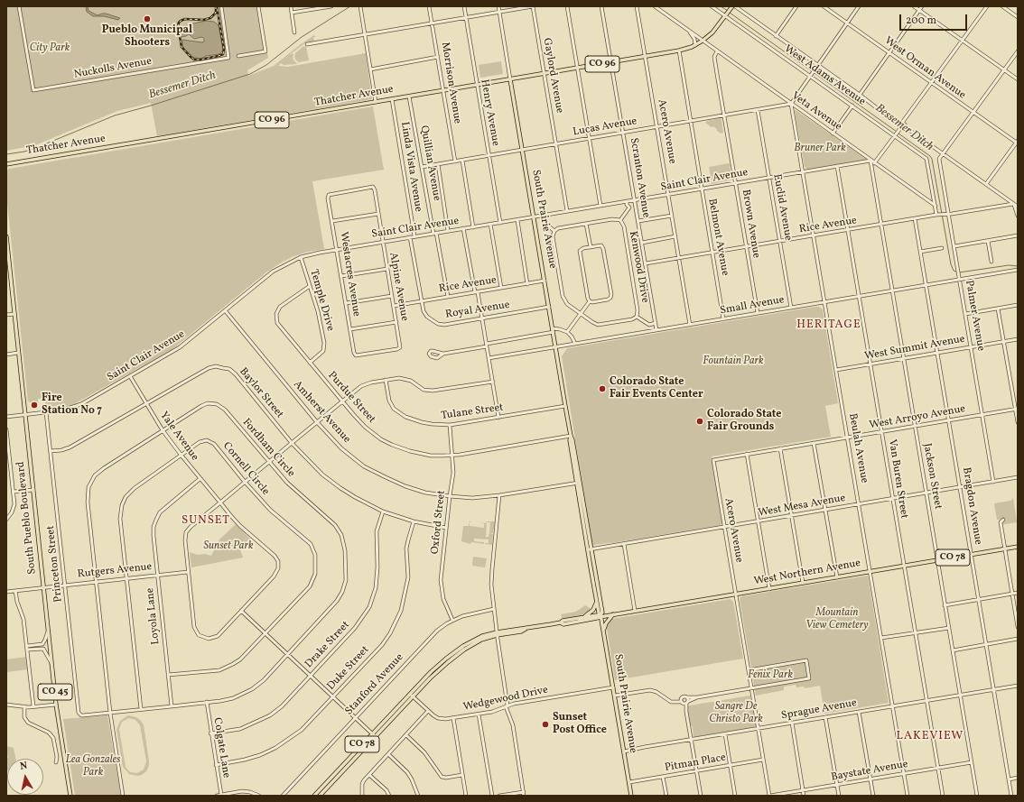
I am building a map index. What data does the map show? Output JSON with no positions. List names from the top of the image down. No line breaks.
{"streets":{"main road":["CO 96","Thatcher Avenue","South Prairie Avenue","South Pueblo Boulevard","CO 78","West Northern Avenue","CO 45"],"street":["Nuckolls Avenue","West Orman Avenue","Gaylord Avenue","West Adams Avenue","Morrison Avenue","Veta Avenue","Henry Avenue","Lucas Avenue","Acero Avenue","Quillian Avenue","Linda Vista Avenue","Scranton Avenue","Saint Clair Avenue","Euclid Avenue","Brown Avenue","Rice Avenue","Belmont Avenue","Kenwood Drive","Westacres Avenue","Alpine Avenue","Temple Drive","Small Avenue","Royal Avenue","Palmer Avenue","West Summit Avenue","Baylor Street","Purdue Street","Amherst Avenue","Tulane Street","West Arroyo Avenue","Yale Avenue","Fordham Circle","Beulah Avenue","Cornell Circle","Jackson Street","Van Buren Street","West Mesa Avenue","Bragdon Avenue","Oxford Street","Princeton Street","Rutgers Avenue","Loyola Lane","Drake Street","Duke Street","Stanford Avenue","Wedgewood Drive","Sprague Avenue","Colgate Lane","Pitman Place","Baystate Avenue"]},"crossings":[["CO 96","West Adams Avenue"],["CO 96","Thatcher Avenue"],["CO 96","Veta Avenue"],["Gaylord Avenue","Thatcher Avenue"],["Gaylord Avenue","Lucas Avenue"],["Gaylord Avenue","Saint Clair Avenue"],["West Adams Avenue","Veta Avenue"],["West Adams Avenue","Rice Avenue"],["West Adams Avenue","Palmer Avenue"],["Morrison Avenue","Thatcher Avenue"],["Morrison Avenue","Lucas Avenue"],["Thatcher Avenue","Veta Avenue"],["Thatcher Avenue","Henry Avenue"],["Thatcher Avenue","Acero Avenue"],["Thatcher Avenue","Quillian Avenue"],["Thatcher Avenue","Linda Vista Avenue"],["Thatcher Avenue","Scranton Avenue"],["Thatcher Avenue","South Prairie Avenue"],["Thatcher Avenue","Belmont Avenue"],["Veta Avenue","Lucas Avenue"],["Veta Avenue","Saint Clair Avenue"],["Veta Avenue","Brown Avenue"],["Veta Avenue","Beulah Avenue"],["Veta Avenue","Jackson Street"],["Henry Avenue","Lucas Avenue"],["Henry Avenue","Saint Clair Avenue"],["Lucas Avenue","Acero Avenue"],["Lucas Avenue","Quillian Avenue"],["Lucas Avenue","Scranton Avenue"],["Lucas Avenue","Euclid Avenue"],["Lucas Avenue","South Prairie Avenue"],["Lucas Avenue","Brown Avenue"],["Lucas Avenue","Belmont Avenue"],["Lucas Avenue","Beulah Avenue"],["Acero Avenue","Saint Clair Avenue"],["Acero Avenue","Rice Avenue"],["Acero Avenue","Small Avenue"],["Acero Avenue","West Arroyo Avenue"],["Acero Avenue","West Mesa Avenue"],["Acero Avenue","West Northern Avenue"],["Acero Avenue","Sprague Avenue"],["Acero Avenue","Pitman Place"],["Acero Avenue","Baystate Avenue"],["Quillian Avenue","Saint Clair Avenue"],["Quillian Avenue","Rice Avenue"],["Linda Vista Avenue","Saint Clair Avenue"],["Scranton Avenue","Saint Clair Avenue"],["Scranton Avenue","Rice Avenue"],["Scranton Avenue","Small Avenue"],["Saint Clair Avenue","Euclid Avenue"],["Saint Clair Avenue","South Prairie Avenue"],["Saint Clair Avenue","Brown Avenue"],["Saint Clair Avenue","Belmont Avenue"],["Saint Clair Avenue","Westacres Avenue"],["Saint Clair Avenue","Alpine Avenue"],["Saint Clair Avenue","Temple Drive"],["Saint Clair Avenue","Royal Avenue"],["Saint Clair Avenue","Amherst Avenue"],["Saint Clair Avenue","Yale Avenue"],["Saint Clair Avenue","Beulah Avenue"],["Saint Clair Avenue","Jackson Street"],["Saint Clair Avenue","Van Buren Street"],["Saint Clair Avenue","South Pueblo Boulevard"],["Saint Clair Avenue","Princeton Street"],["Euclid Avenue","Rice Avenue"],["Euclid Avenue","Small Avenue"],["South Prairie Avenue","Rice Avenue"],["South Prairie Avenue","Small Avenue"],["South Prairie Avenue","Royal Avenue"],["South Prairie Avenue","Purdue Street"],["South Prairie Avenue","Amherst Avenue"],["South Prairie Avenue","Tulane Street"],["South Prairie Avenue","West Mesa Avenue"],["South Prairie Avenue","West Northern Avenue"],["South Prairie Avenue","Wedgewood Drive"],["South Prairie Avenue","Sprague Avenue"],["South Prairie Avenue","Pitman Place"],["Brown Avenue","Rice Avenue"],["Brown Avenue","Small Avenue"],["Rice Avenue","Belmont Avenue"],["Rice Avenue","Alpine Avenue"],["Rice Avenue","Royal Avenue"],["Rice Avenue","Palmer Avenue"],["Rice Avenue","Beulah Avenue"],["Rice Avenue","Jackson Street"],["Rice Avenue","Van Buren Street"],["Rice Avenue","Bragdon Avenue"],["Belmont Avenue","Small Avenue"],["Westacres Avenue","Alpine Avenue"],["Temple Drive","Purdue Street"],["Small Avenue","Palmer Avenue"],["Small Avenue","Beulah Avenue"],["Small Avenue","Jackson Street"],["Small Avenue","Van Buren Street"],["Small Avenue","Bragdon Avenue"],["Palmer Avenue","West Summit Avenue"],["Palmer Avenue","West Arroyo Avenue"],["Palmer Avenue","West Mesa Avenue"],["West Summit Avenue","Beulah Avenue"],["West Summit Avenue","Jackson Street"],["West Summit Avenue","Van Buren Street"],["West Summit Avenue","Bragdon Avenue"],["Baylor Street","Yale Avenue"],["Baylor Street","Oxford Street"],["Baylor Street","Princeton Street"],["Baylor Street","Drake Street"],["Baylor Street","Duke Street"],["Purdue Street","Oxford Street"],["Amherst Avenue","Oxford Street"],["Tulane Street","Oxford Street"],["West Arroyo Avenue","Beulah Avenue"],["West Arroyo Avenue","Jackson Street"],["West Arroyo Avenue","Van Buren Street"],["West Arroyo Avenue","Bragdon Avenue"],["Yale Avenue","Fordham Circle"],["Yale Avenue","Cornell Circle"],["Yale Avenue","Loyola Lane"],["Fordham Circle","Cornell Circle"],["Fordham Circle","Princeton Street"],["Fordham Circle","Rutgers Avenue"],["Fordham Circle","Loyola Lane"],["Fordham Circle","Colgate Lane"],["Beulah Avenue","West Mesa Avenue"],["Beulah Avenue","West Northern Avenue"],["Beulah Avenue","Sprague Avenue"],["Beulah Avenue","Baystate Avenue"],["Cornell Circle","Rutgers Avenue"],["Cornell Circle","Loyola Lane"],["Jackson Street","West Mesa Avenue"],["Jackson Street","West Northern Avenue"],["Jackson Street","Sprague Avenue"],["Jackson Street","Baystate Avenue"],["Van Buren Street","West Mesa Avenue"],["Van Buren Street","West Northern Avenue"],["Van Buren Street","Sprague Avenue"],["Van Buren Street","Baystate Avenue"],["West Mesa Avenue","Bragdon Avenue"],["Bragdon Avenue","West Northern Avenue"],["Bragdon Avenue","Sprague Avenue"],["South Pueblo Boulevard","Rutgers Avenue"],["Oxford Street","Stanford Avenue"],["Princeton Street","Rutgers Avenue"],["Rutgers Avenue","Loyola Lane"],["West Northern Avenue","Wedgewood Drive"],["Drake Street","Colgate Lane"],["Duke Street","Colgate Lane"]],"districts":["HERITAGE","SUNSET","LAKEVIEW"],"water":["Bessemer Ditch"],"parks":["City Park","Bruner Park","Fountain Park","Sunset Park","Mountain View Cemetery","Fenix Park","Sangre De Christo Park","Lea Gonzales Park"],"places":["Pueblo Municipal Shooters","Colorado State Fair Events Center","Fire Station No 7","Colorado State Fair Grounds","Sunset Post Office"],"scale_bar":"200 m","north":"top"}
